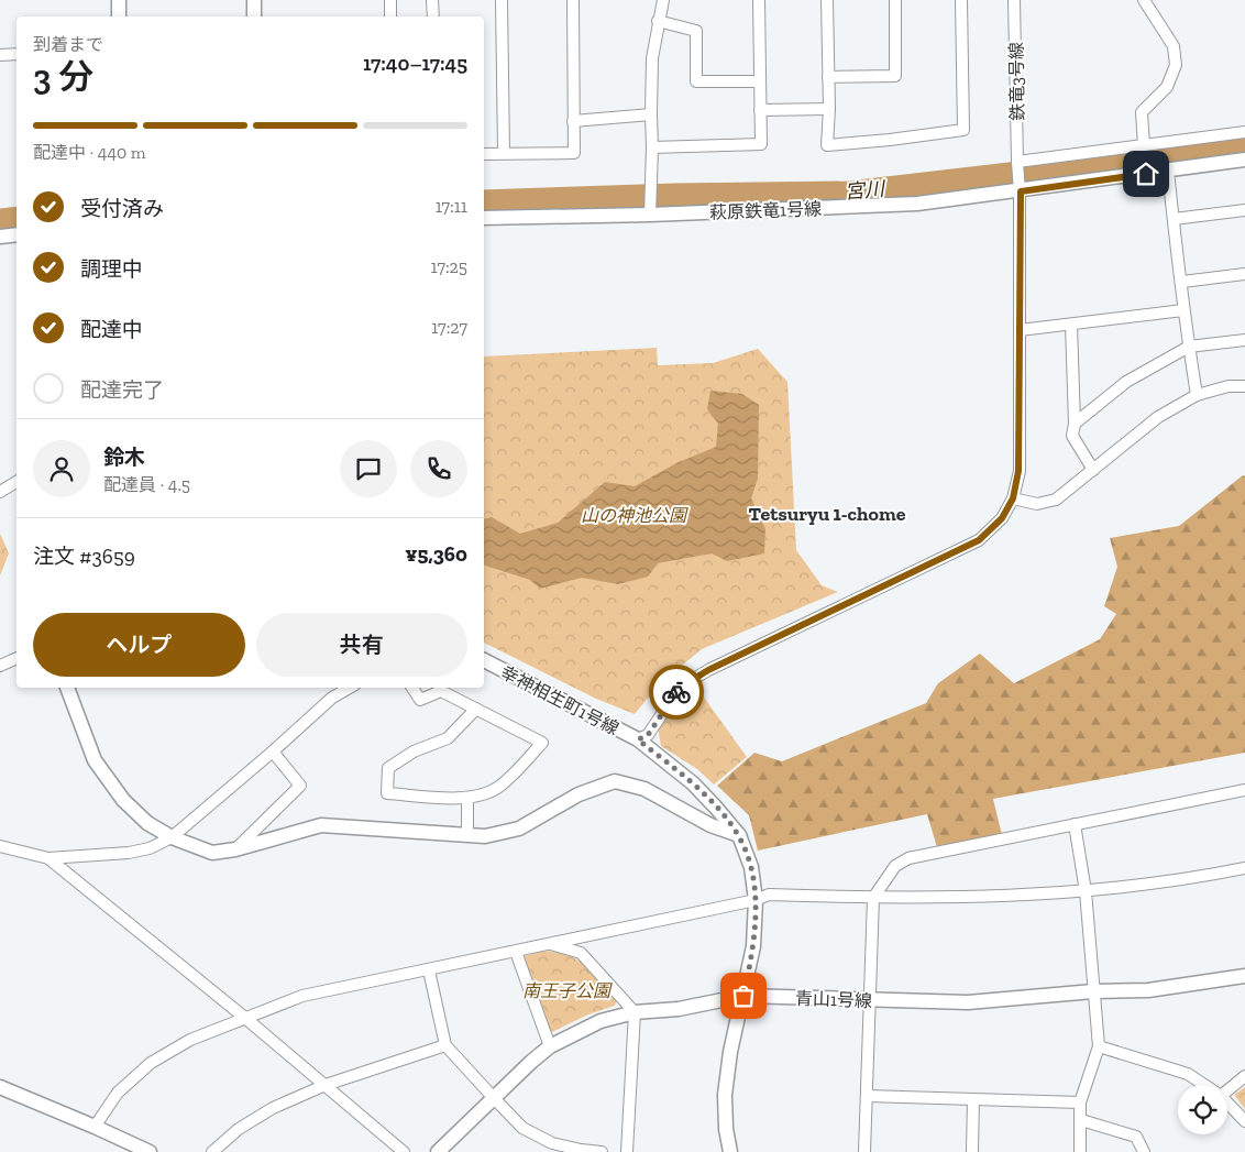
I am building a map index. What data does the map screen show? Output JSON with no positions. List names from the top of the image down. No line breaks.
{"streets":{"street":["鉄竜3号線","萩原鉄竜1号線","幸神相生町1号線","青山1号線"]},"crossings":[["鉄竜3号線","萩原鉄竜1号線"],["幸神相生町1号線","青山1号線"]],"districts":["Tetsuryu 1-chome"],"water":["宮川"],"parks":["山の神池公園","南王子公園"],"page":{"heading":["3 分","到着まで","17:40–17:45"],"panel":["鈴木","配達員 · 4.5","注文 #3659","¥5,360"],"bar":"配達中 · 440 m","list":[["受付済み","17:11"],["調理中","17:25"],["配達中","17:27"],"配達完了"],"buttons":["ヘルプ","共有"]}}
